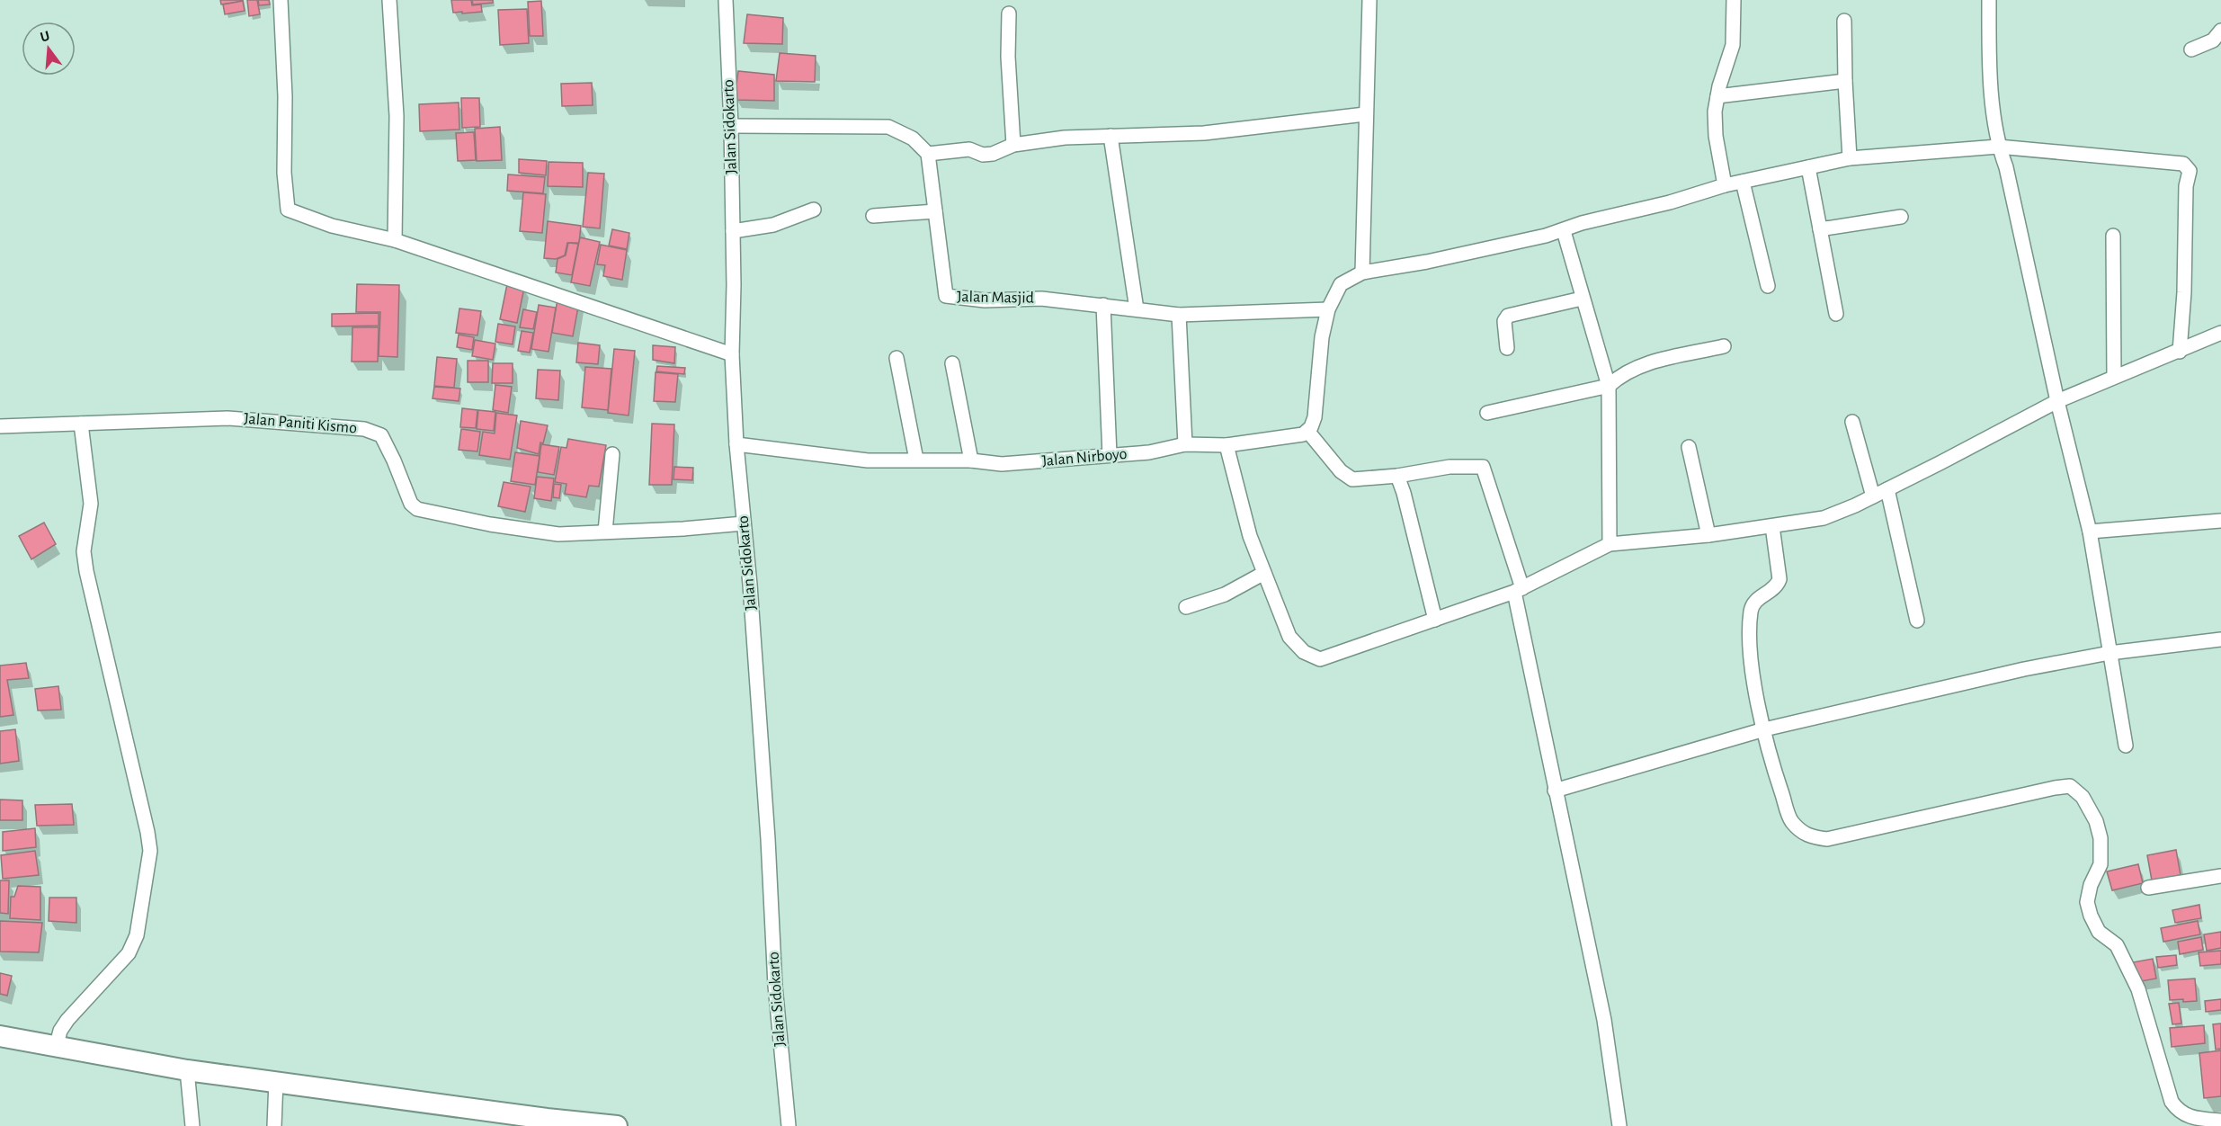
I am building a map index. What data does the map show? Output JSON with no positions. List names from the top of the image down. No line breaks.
{"streets":{"street":["Jalan Sidokarto","Jalan Masjid","Jalan Paniti Kismo","Jalan Nirboyo"]},"crossings":[["Jalan Sidokarto","Jalan Paniti Kismo"],["Jalan Sidokarto","Jalan Nirboyo"]],"north":"top"}
